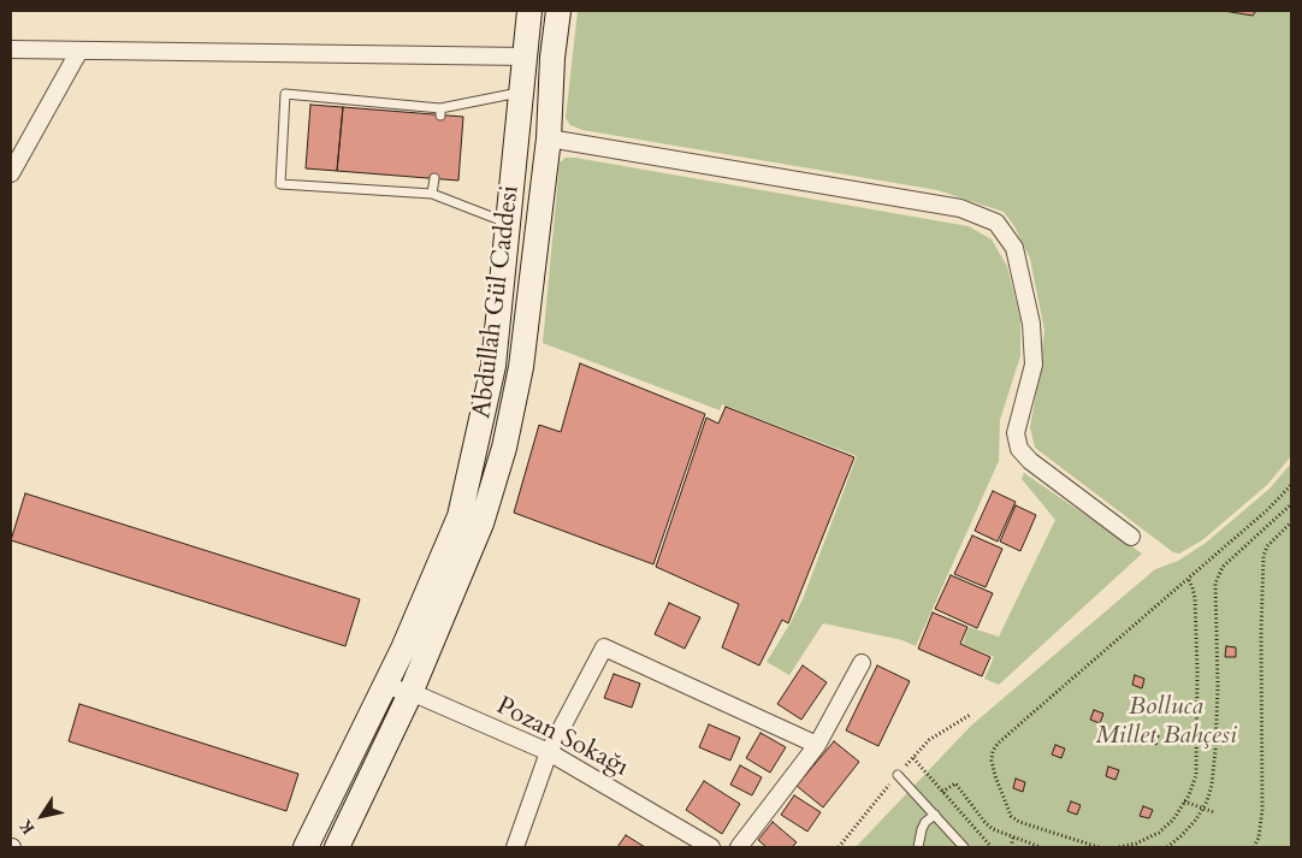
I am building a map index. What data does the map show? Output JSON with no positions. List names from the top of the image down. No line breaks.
{"streets":{"street":["Abdullah Gül Caddesi","Pozan Sokağı"]},"crossings":[["Abdullah Gül Caddesi","Pozan Sokağı"]],"parks":["Bolluca Millet Bahçesi"],"north":"bottom left"}
